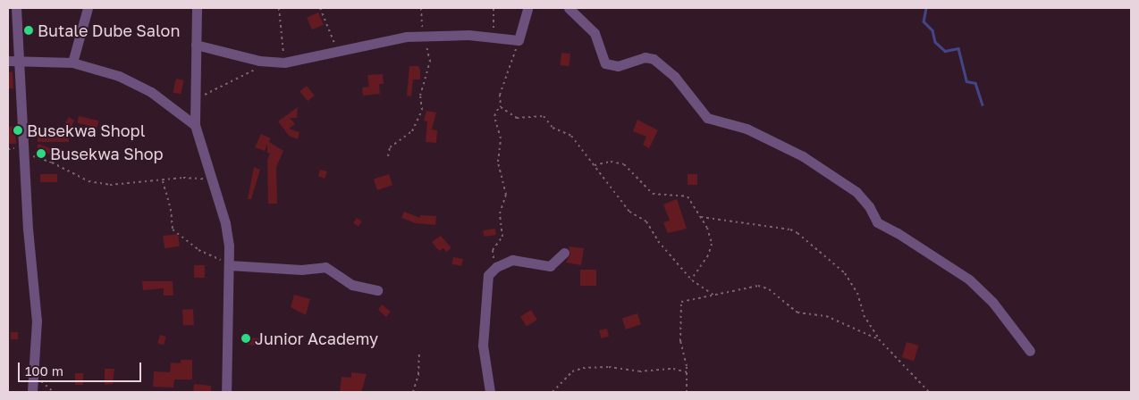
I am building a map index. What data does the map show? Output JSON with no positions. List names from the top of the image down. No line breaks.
{"places":["Butale Dube Salon","Busekwa Shopl","Busekwa Shop","Junior Academy"],"scale_bar":"100 m"}
